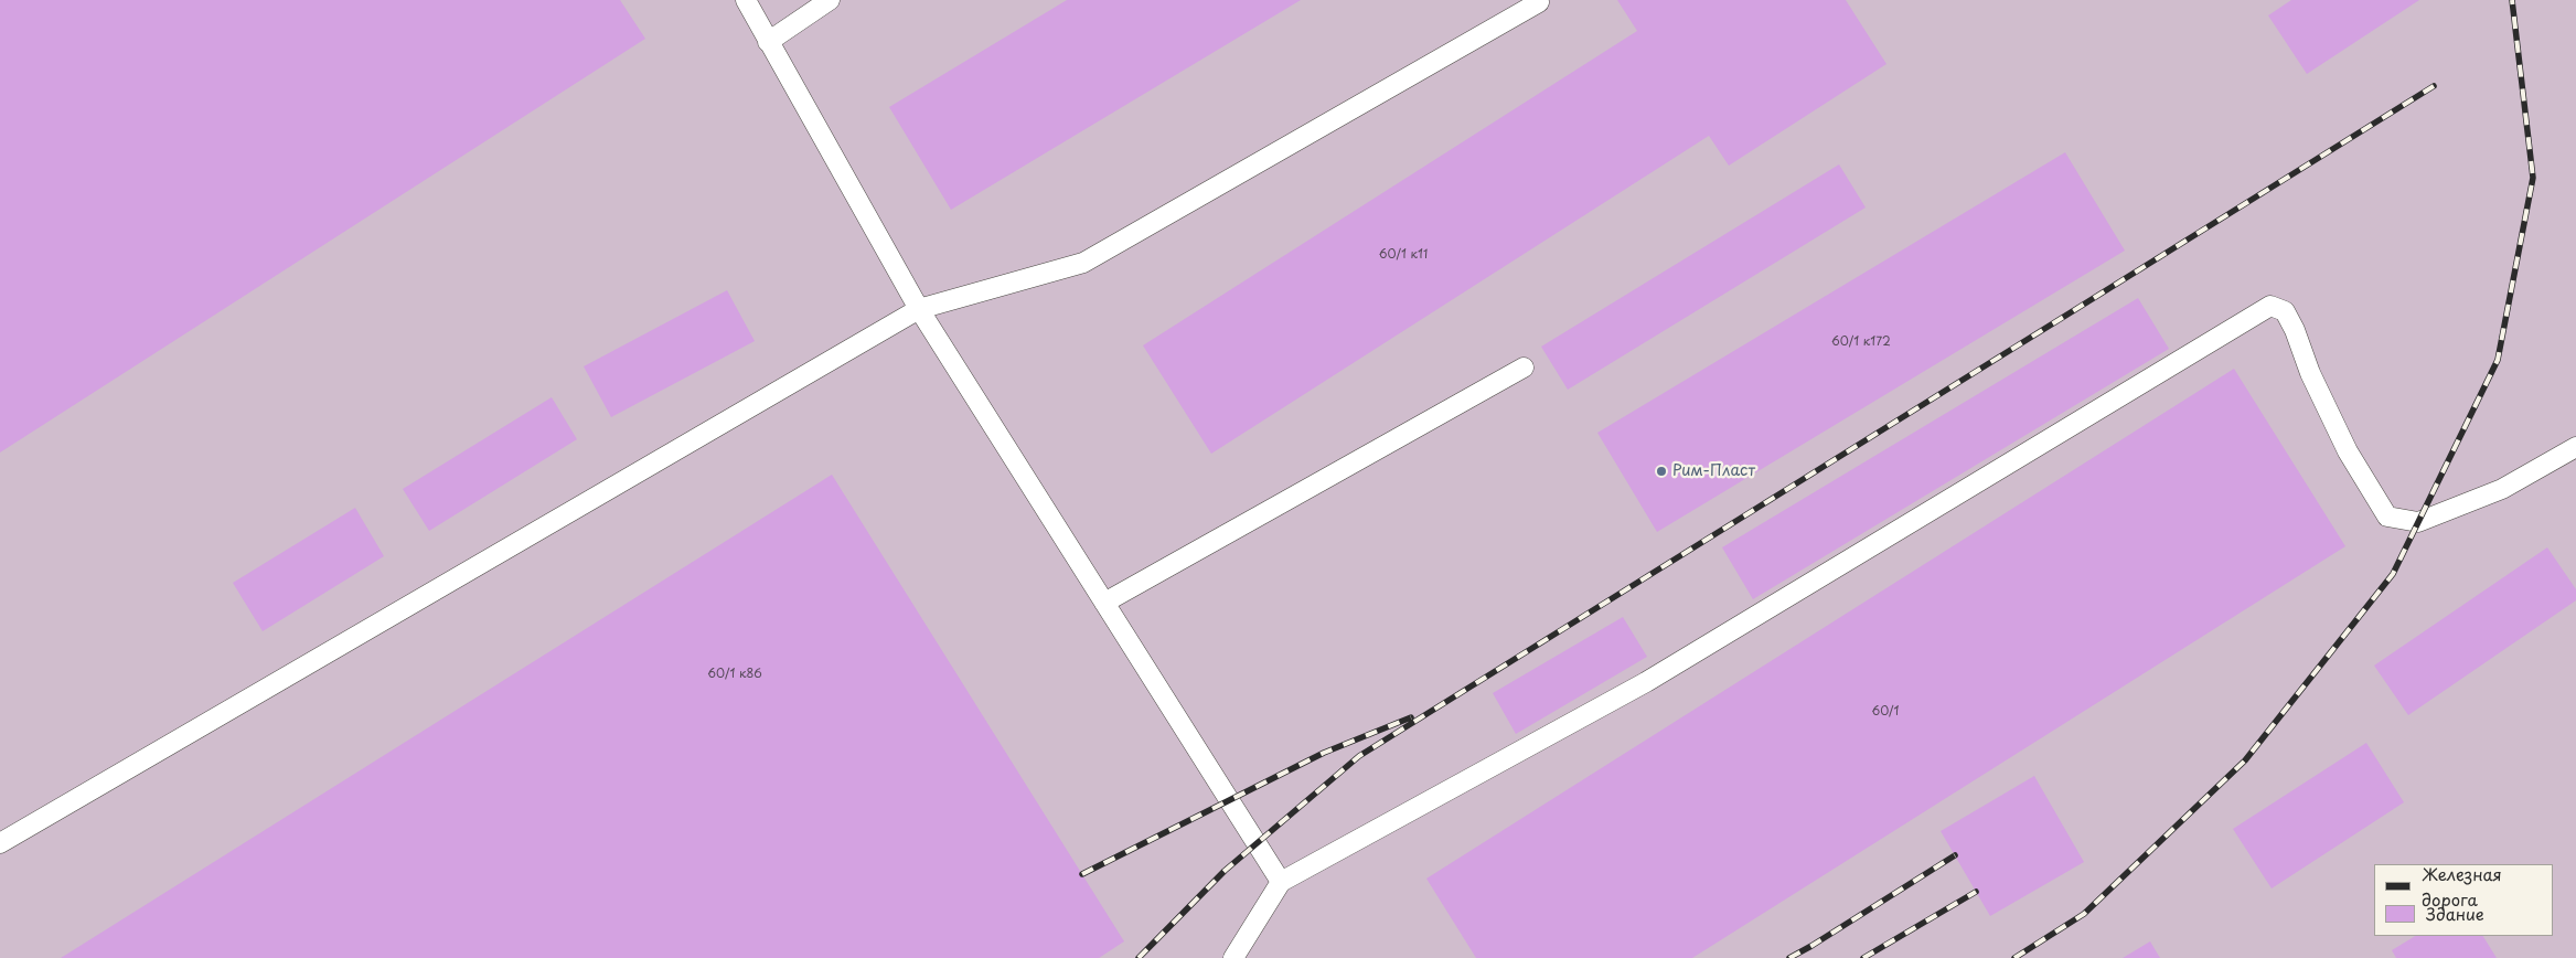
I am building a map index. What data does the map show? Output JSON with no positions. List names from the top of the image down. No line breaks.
{"places":["Рим-Пласт"],"house_numbers":["60/1 к11","60/1 к172","60/1 к86","60/1"],"legend":["Железная дорога","Здание"]}
